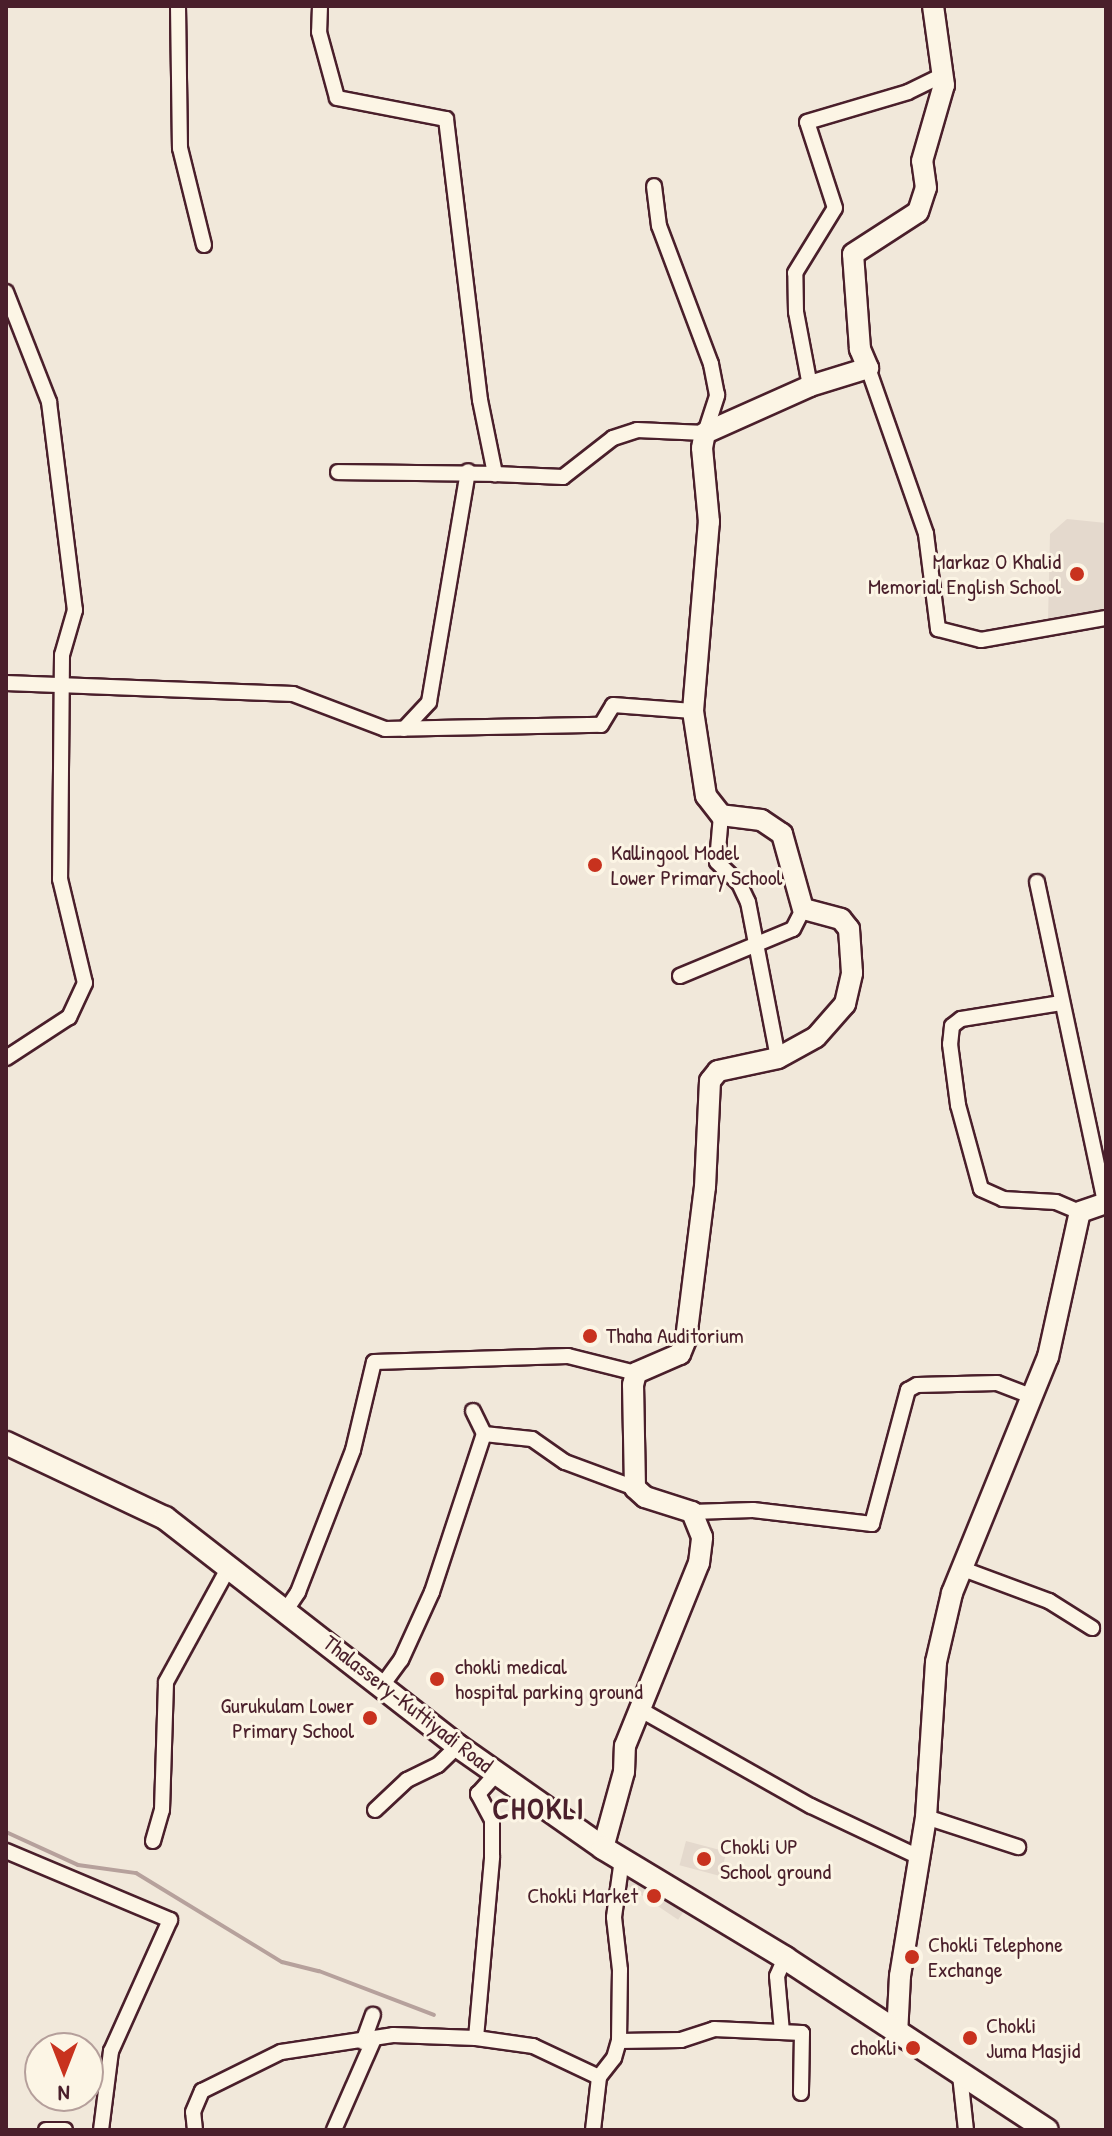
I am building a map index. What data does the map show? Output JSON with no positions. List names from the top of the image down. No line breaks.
{"streets":{"main road":["Thalassery-Kuttiyadi Road"]},"districts":["CHOKLI"],"places":["Markaz O Khalid Memorial English School","Kallingool Model Lower Primary School","Thaha Auditorium","chokli medical hospital parking ground","Gurukulam Lower Primary School","Chokli UP School ground","Chokli Market","Chokli Telephone Exchange","Chokli Juma Masjid","chokli"],"north":"bottom"}
